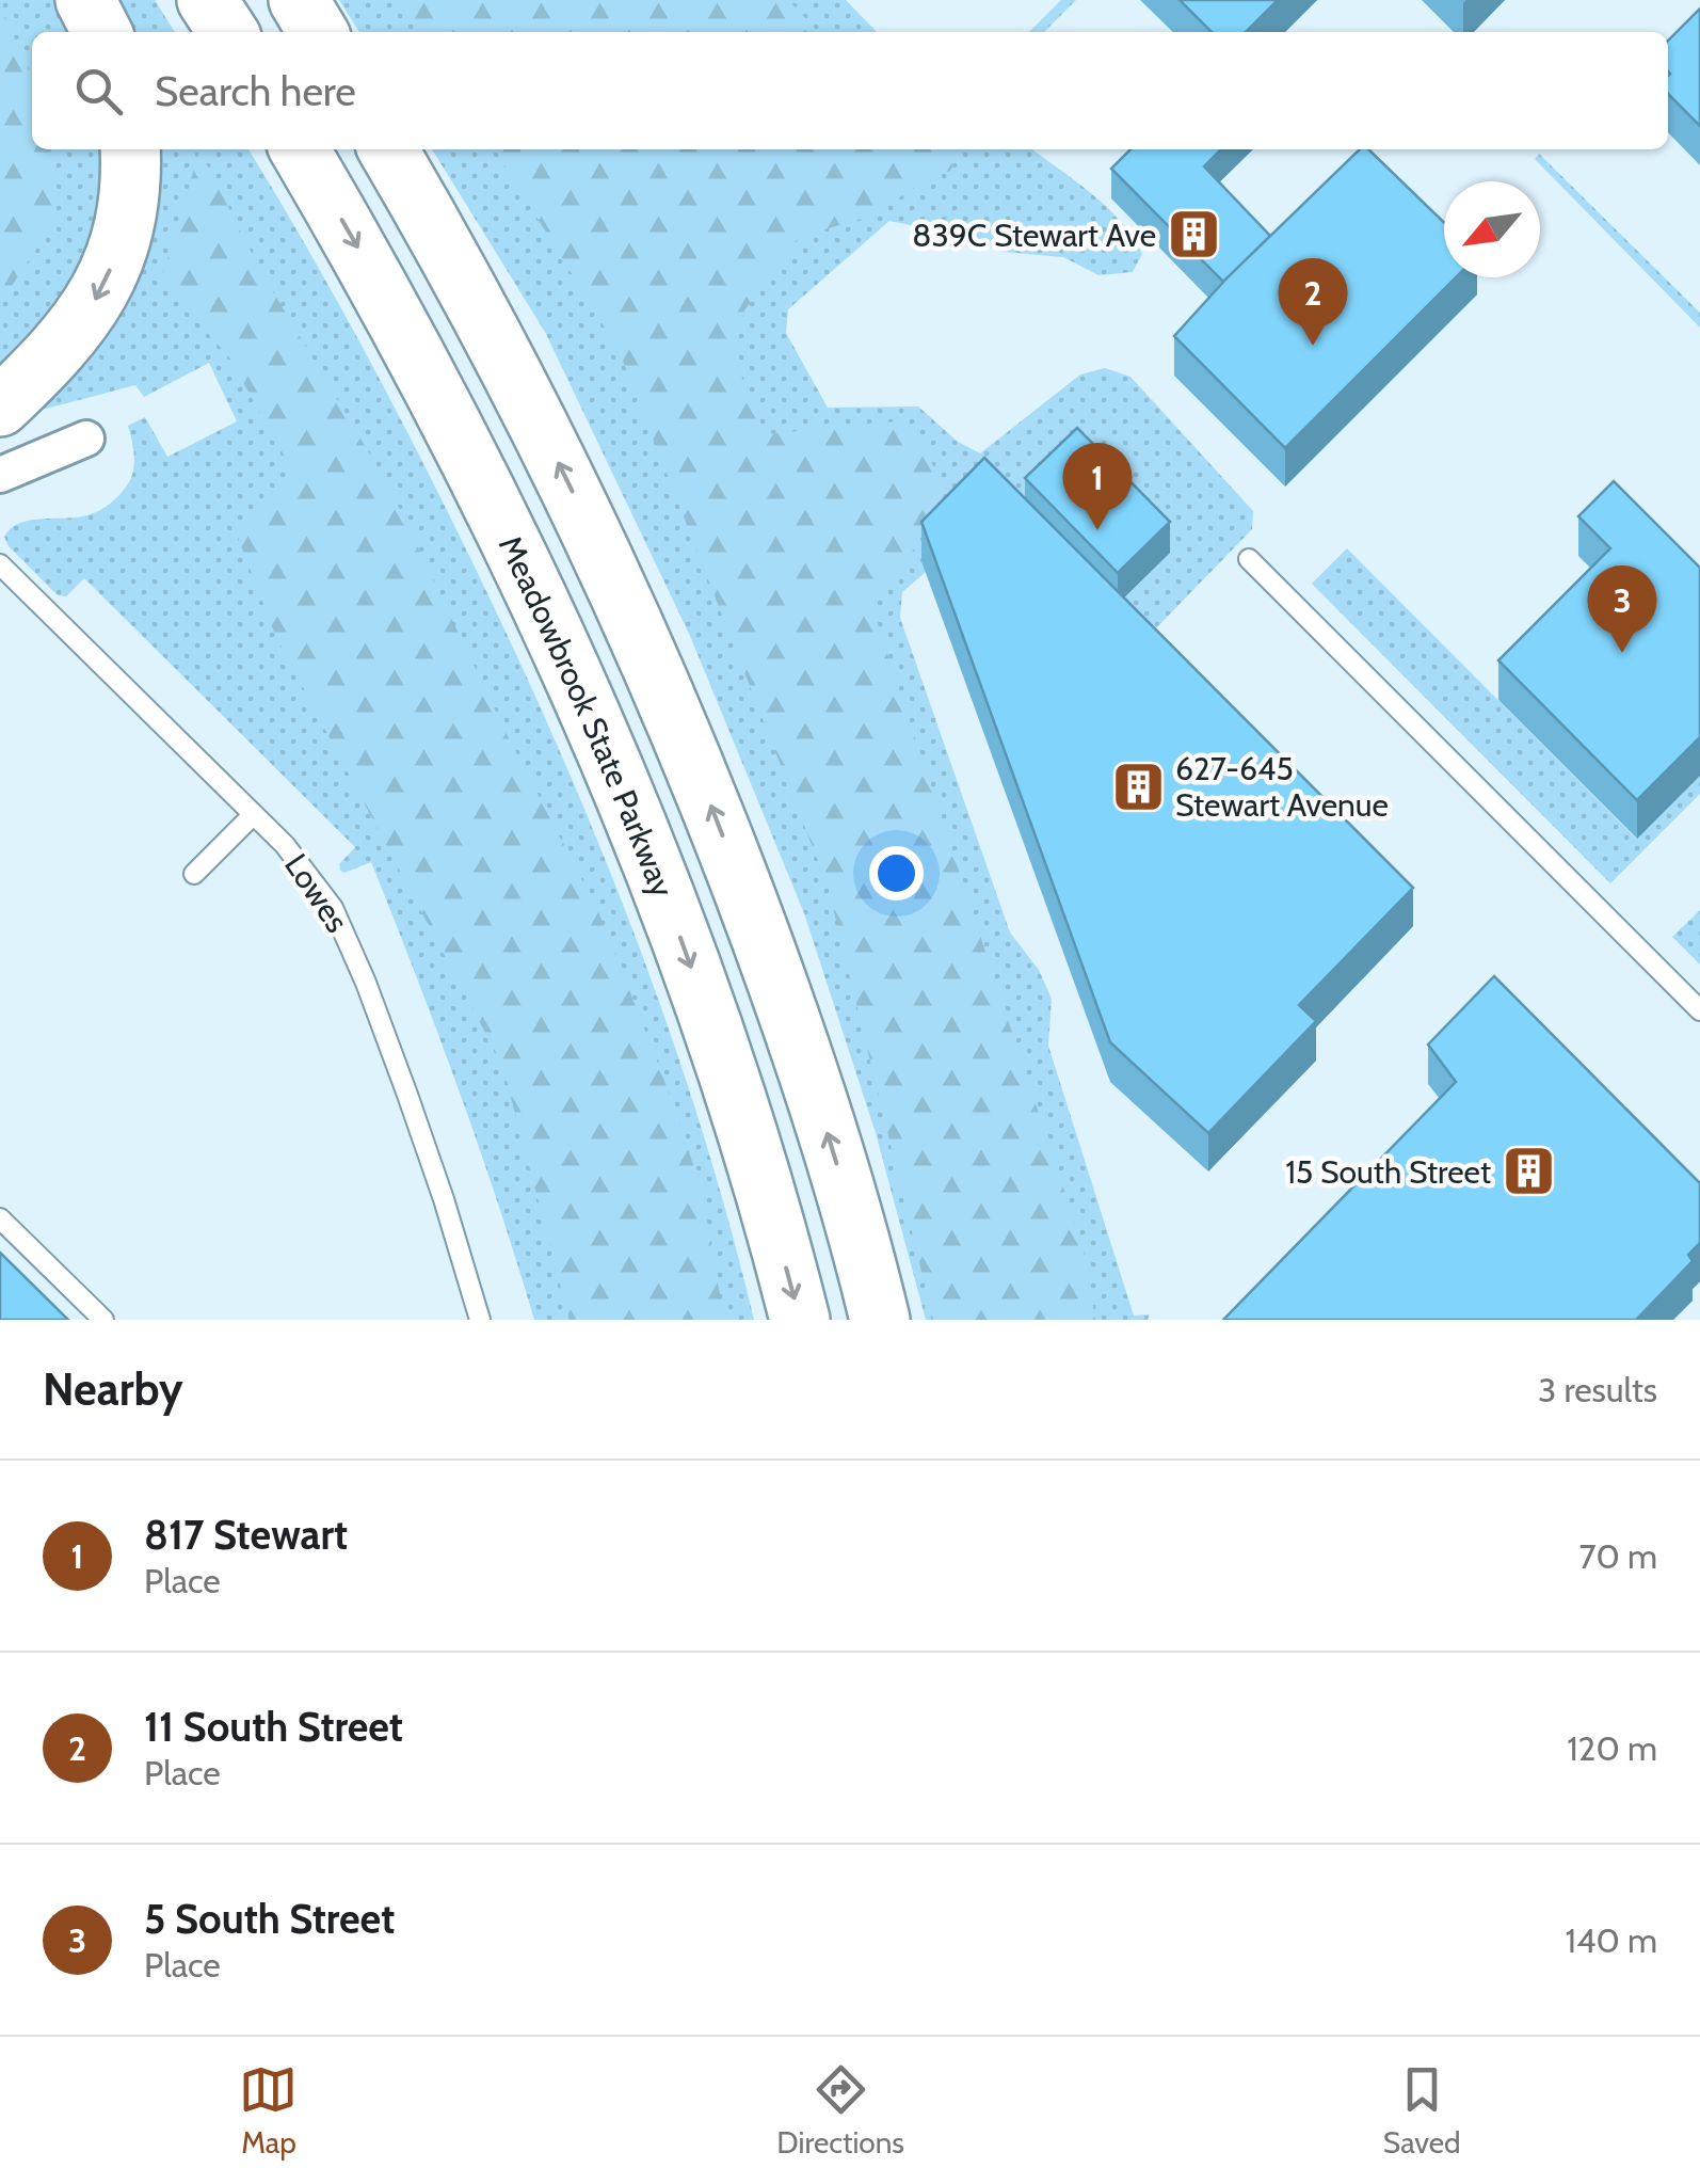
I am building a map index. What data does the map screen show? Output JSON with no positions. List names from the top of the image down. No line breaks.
{"streets":{"highway":["Meadowbrook State Parkway"],"lane":["Lowes"]},"places":{"building":["839C Stewart Ave","627-645 Stewart Avenue","15 South Street"]},"north":"bottom left","page":{"search":"Search here","pins":["2","1","3"],"heading":["Nearby","3 results"],"list":[{"mark":"1","name":"817 Stewart","note":"Place","value":"70 m"},{"mark":"2","name":"11 South Street","note":"Place","value":"120 m"},{"mark":"3","name":"5 South Street","note":"Place","value":"140 m"}],"nav":["Map","Directions","Saved"]}}
